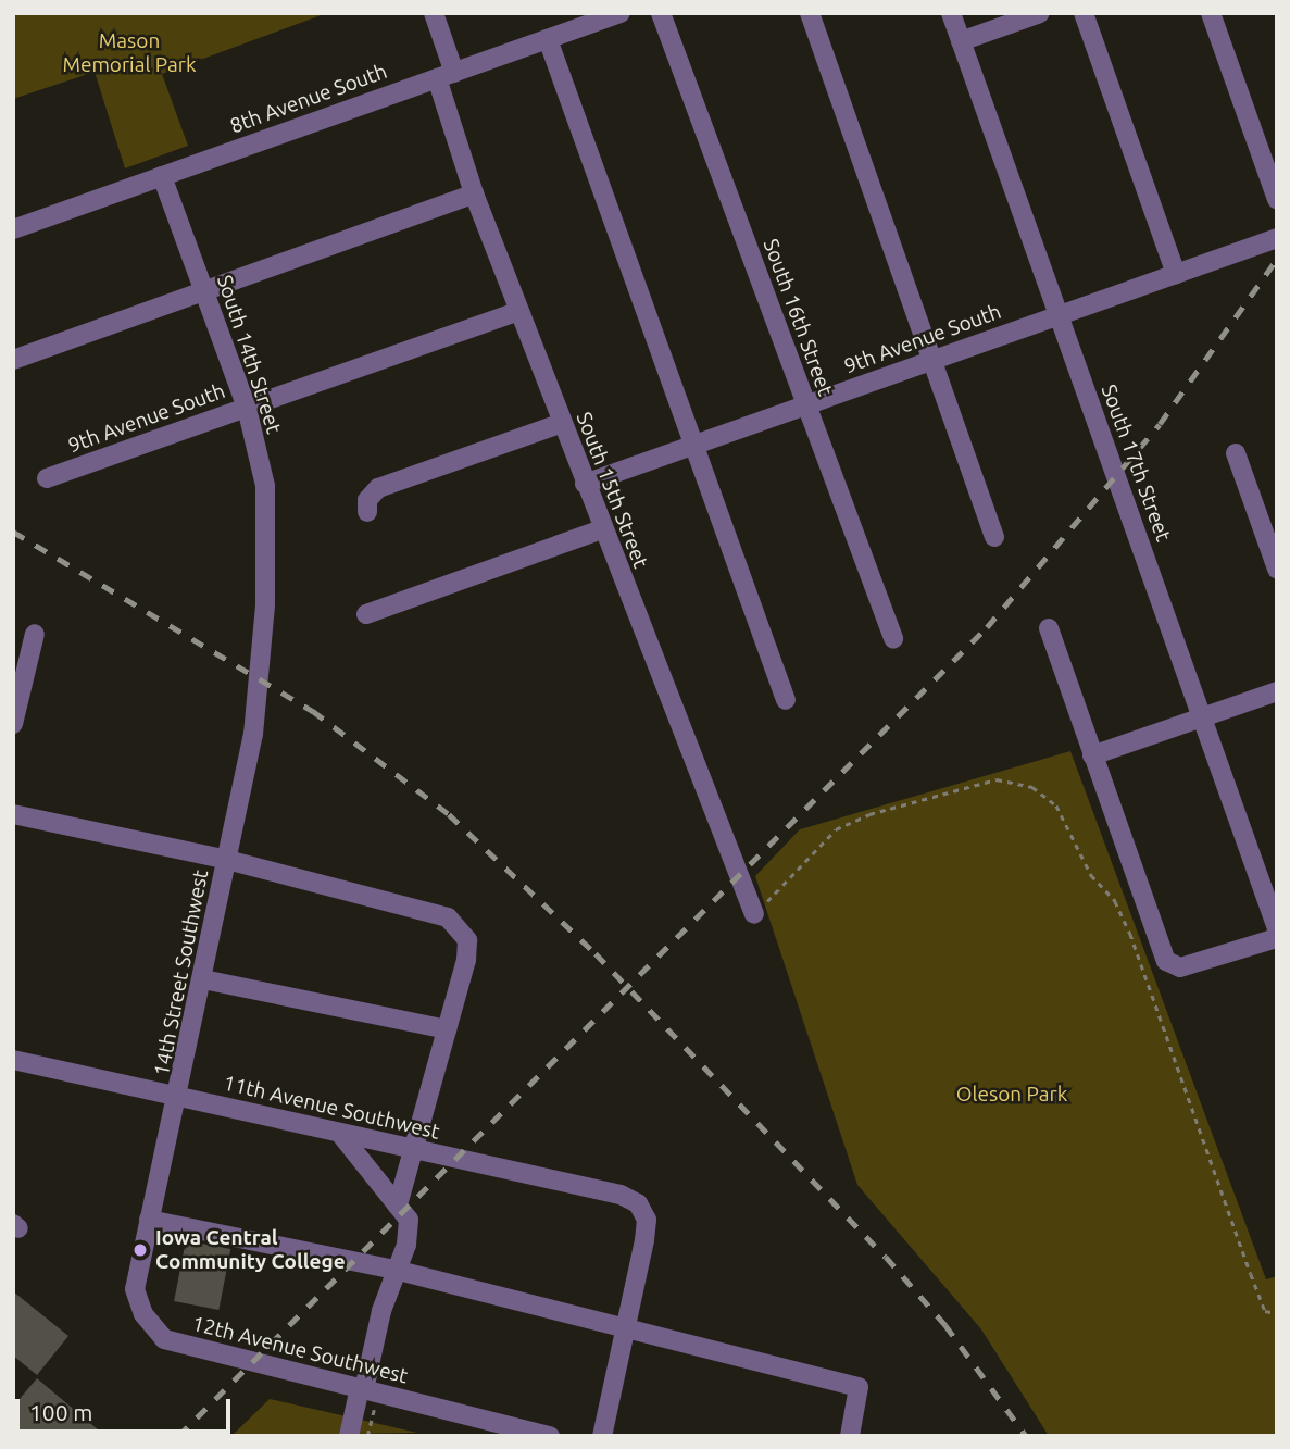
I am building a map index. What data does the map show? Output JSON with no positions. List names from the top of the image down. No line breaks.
{"streets":{"street":["8th Avenue South","South 16th Street","9th Avenue South","South 14th Street","South 17th Street","South 15th Street","14th Street Southwest","11th Avenue Southwest","12th Avenue Southwest"]},"crossings":[["8th Avenue South","South 14th Street"],["8th Avenue South","South 15th Street"],["South 16th Street","9th Avenue South"],["9th Avenue South","South 14th Street"],["9th Avenue South","South 17th Street"],["9th Avenue South","South 15th Street"],["South 14th Street","14th Street Southwest"],["14th Street Southwest","11th Avenue Southwest"],["14th Street Southwest","12th Avenue Southwest"]],"parks":["Mason Memorial Park","Oleson Park"],"places":["Iowa Central Community College"],"scale_bar":"100 m"}
